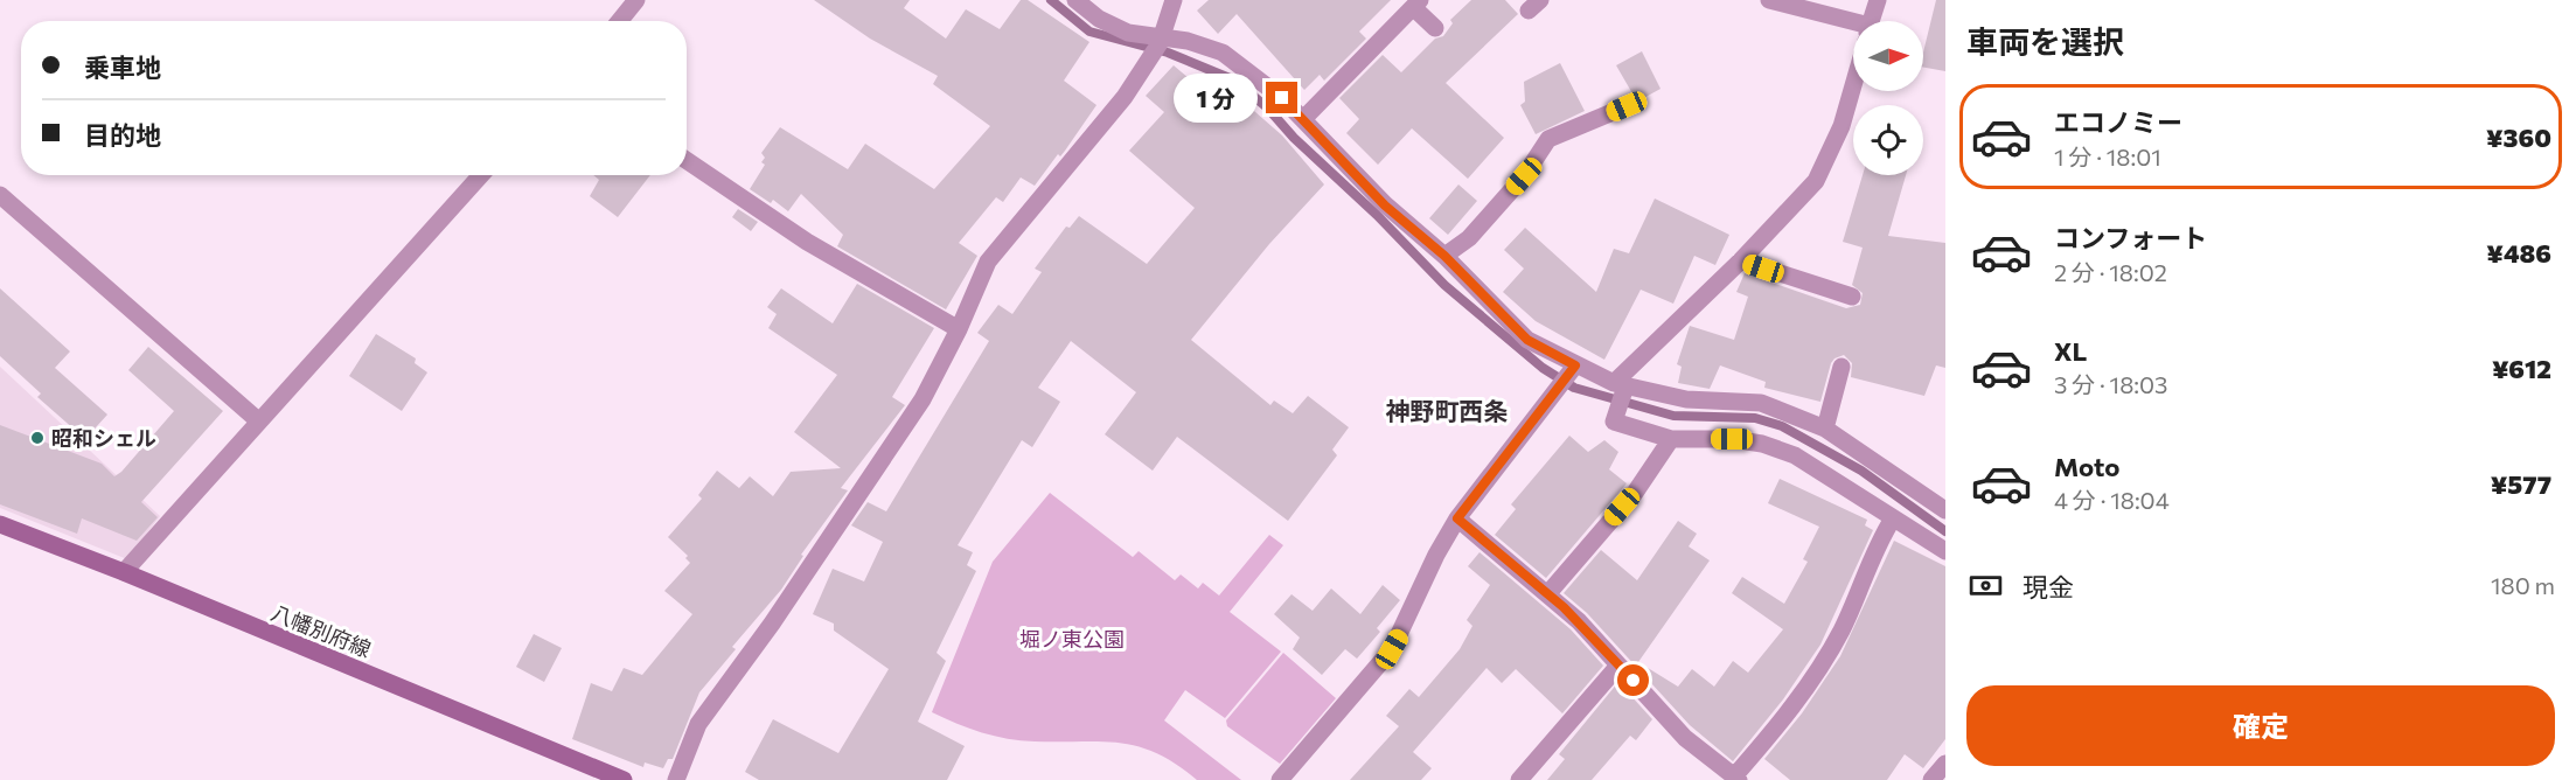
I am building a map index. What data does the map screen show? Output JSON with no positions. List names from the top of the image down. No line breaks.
{"streets":{"main road":["八幡別府線"]},"districts":["神野町西条"],"parks":["堀ノ東公園"],"places":["昭和シェル"],"north":"right","page":{"heading":"車両を選択","banner":["乗車地","目的地"],"bubble":"1 分","list":[{"name":"エコノミー","note":"1 分 · 18:01","value":"¥360"},{"name":"コンフォート","note":"2 分 · 18:02","value":"¥486"},{"name":"XL","note":"3 分 · 18:03","value":"¥612"},{"name":"Moto","note":"4 分 · 18:04","value":"¥577"}],"pay":["現金","180 m"],"buttons":"確定"}}
